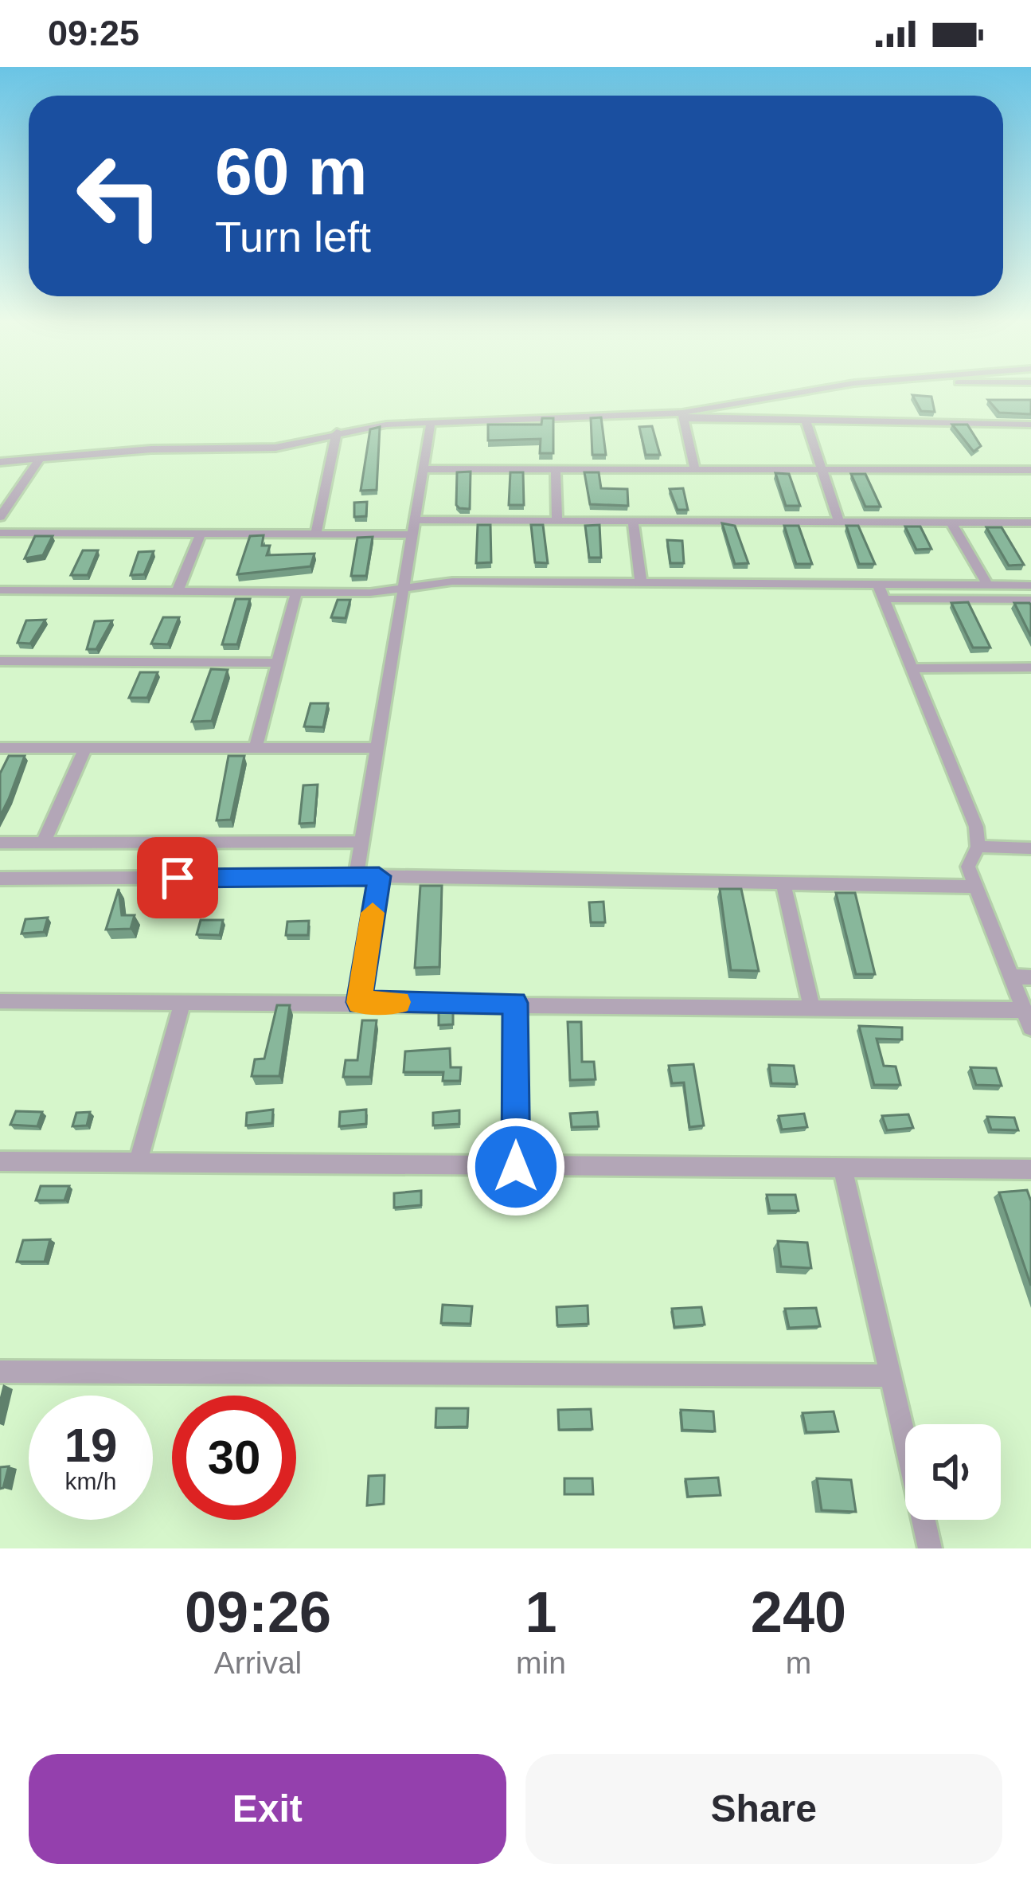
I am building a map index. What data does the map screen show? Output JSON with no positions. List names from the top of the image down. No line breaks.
{"page":{"status":"09:25","turn":["60 m","Turn left"],"speed":"19 km/h","limit":"30","eta":["09:26","Arrival","1","min","240","m"],"buttons":["Exit","Share"]}}
